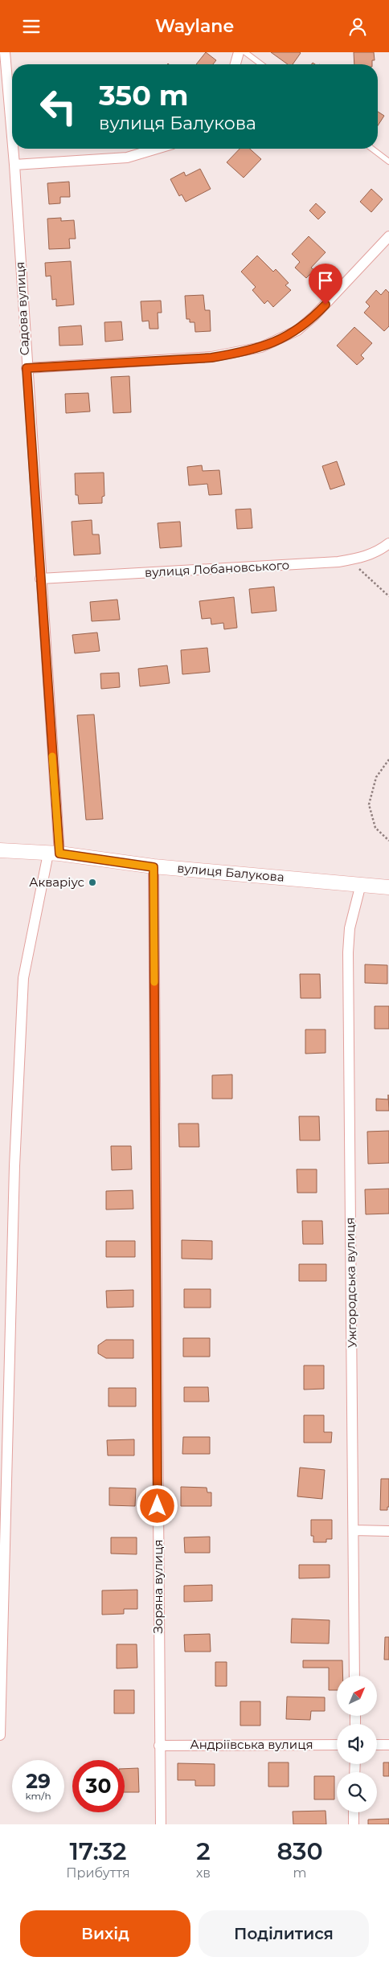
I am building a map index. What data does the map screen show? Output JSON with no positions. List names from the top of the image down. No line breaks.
{"streets":{"main road":["вулиця Балукова"],"street":["Садова вулиця","вулиця Лобановського","Ужгородська вулиця","Зоряна вулиця","Андріївська вулиця"]},"crossings":[["Садова вулиця","вулиця Лобановського"],["Садова вулиця","вулиця Балукова"],["вулиця Балукова","Ужгородська вулиця"],["вулиця Балукова","Зоряна вулиця"],["Зоряна вулиця","Андріївська вулиця"]],"places":["Акваріус"],"north":"top right","page":{"header":"Waylane","turn":["350 m","вулиця Балукова"],"speed":"29 km/h","limit":"30","eta":["17:32","Прибуття","2","хв","830","m"],"buttons":["Вихід","Поділитися"]}}
